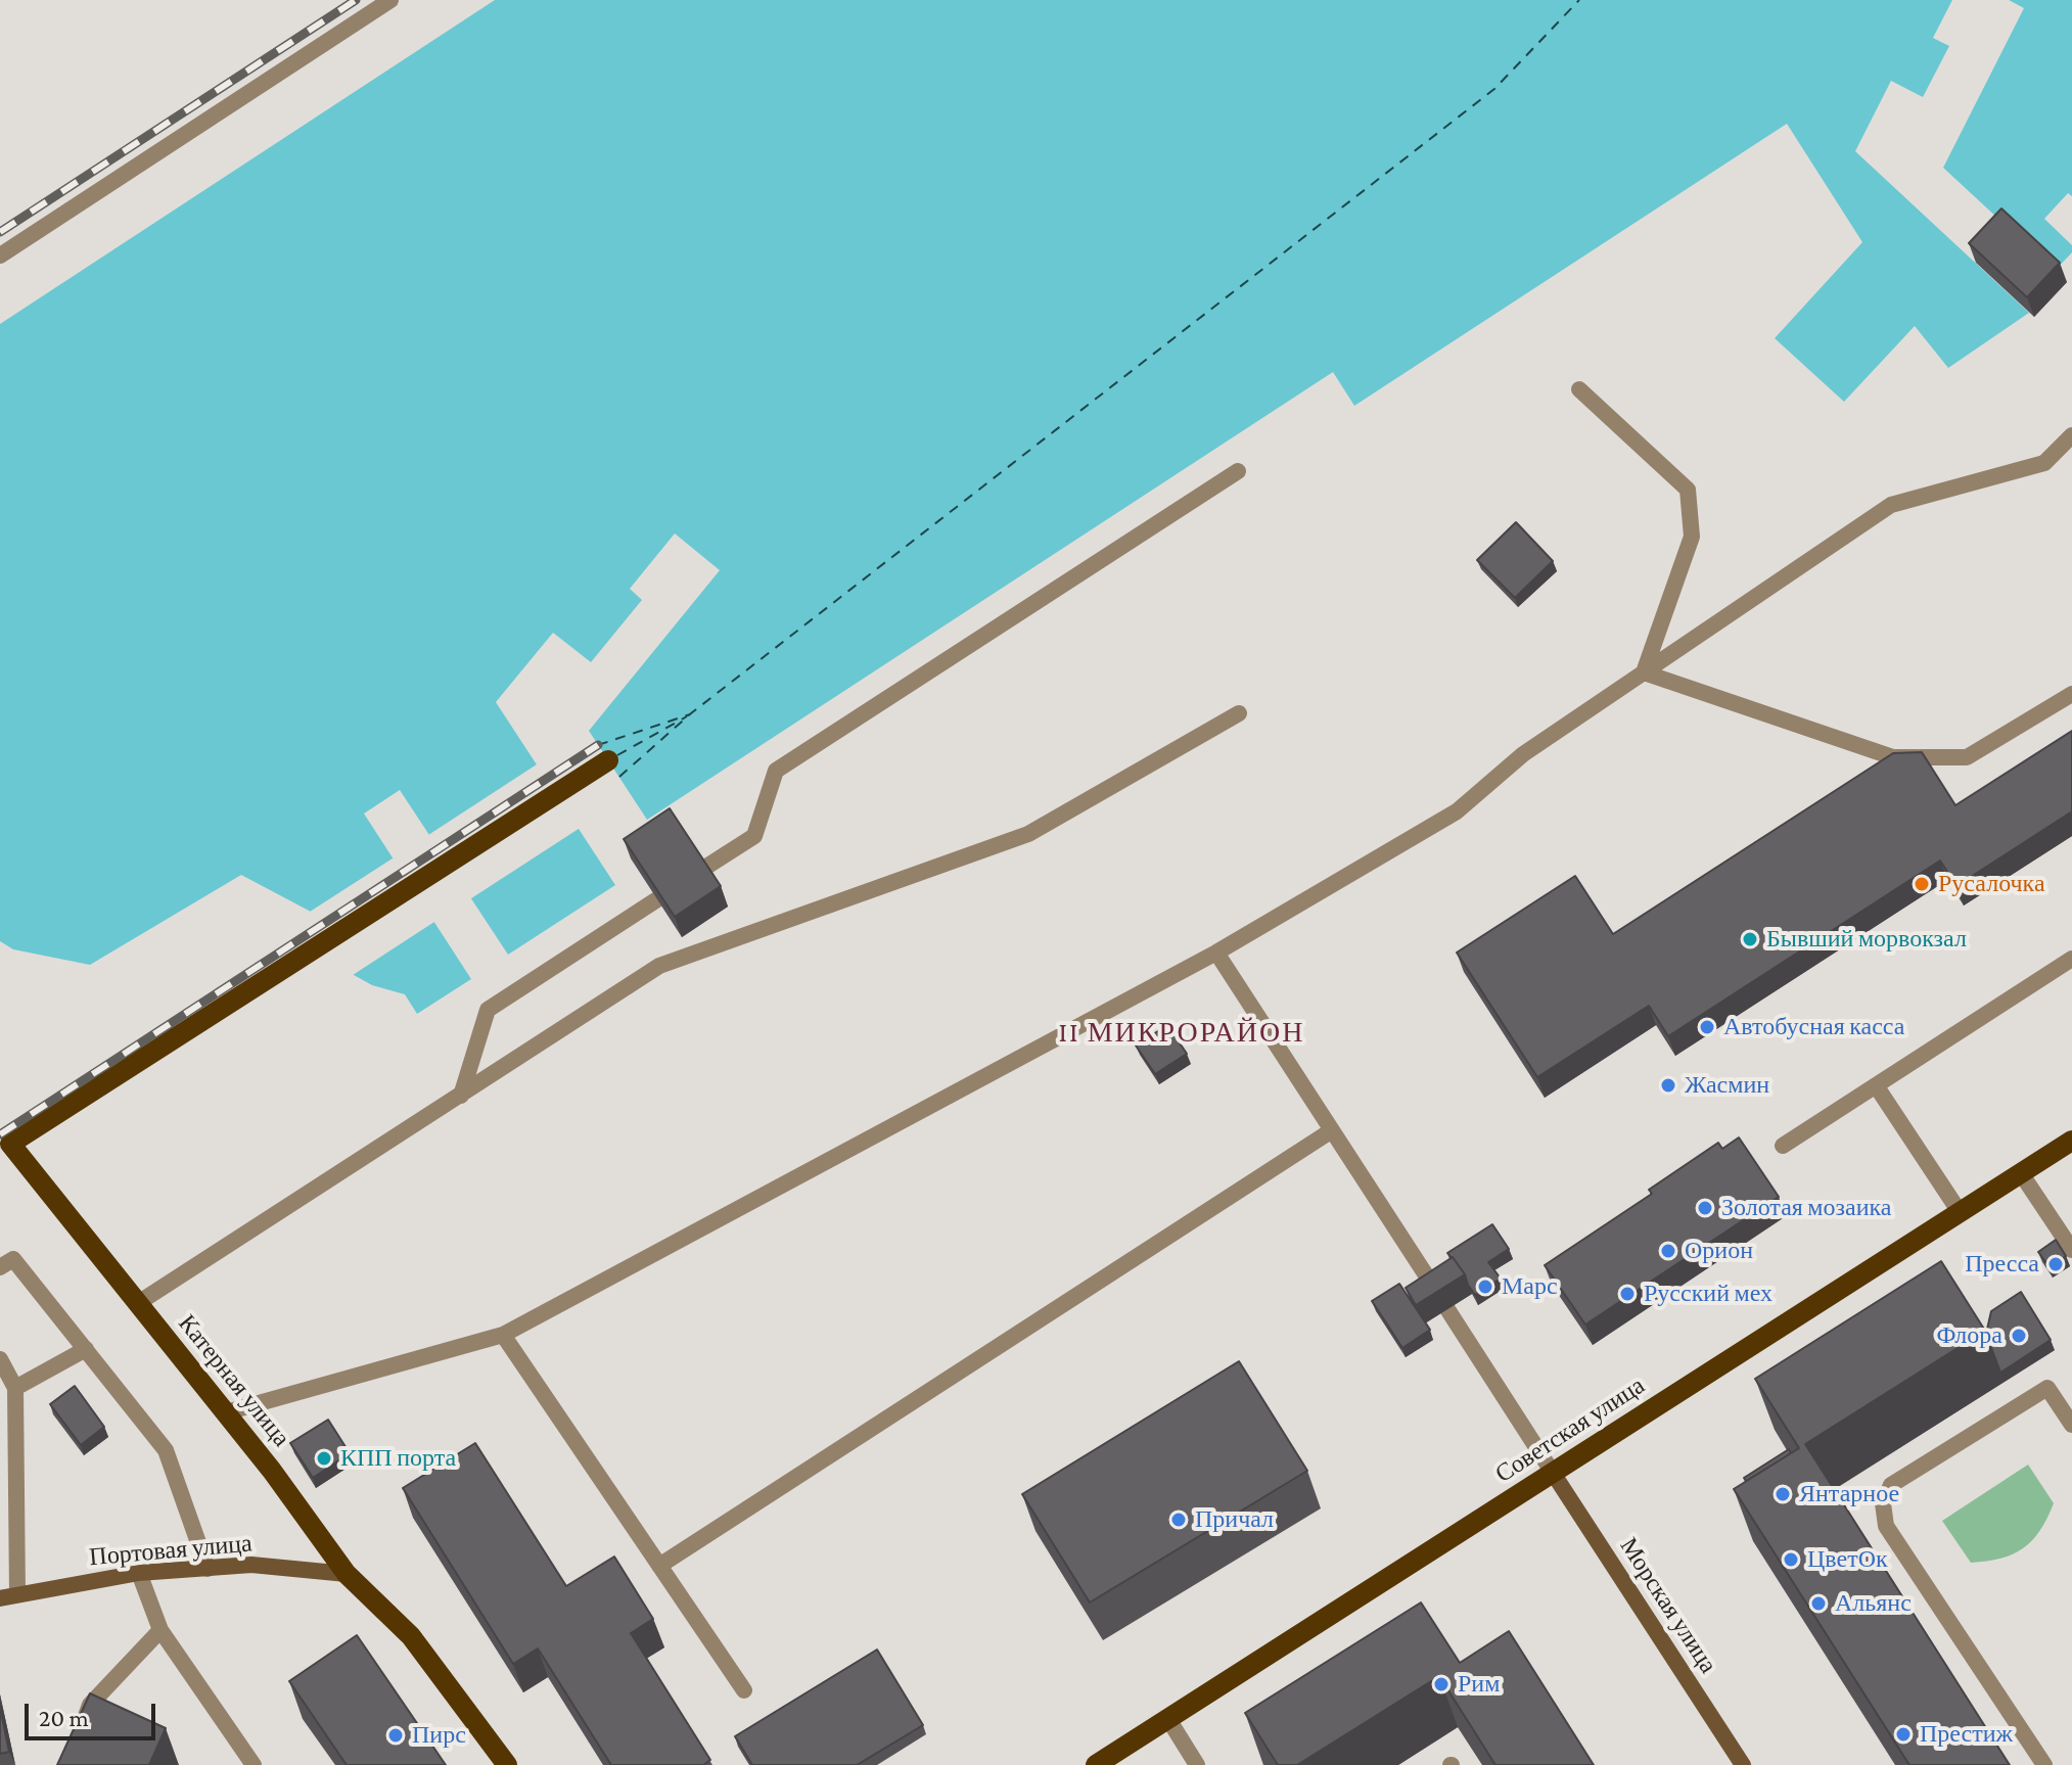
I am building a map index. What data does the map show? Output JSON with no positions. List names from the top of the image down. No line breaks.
{"streets":{"main road":["Катерная улица","Советская улица"],"street":["Портовая улица","Морская улица"]},"crossings":[["Катерная улица","Портовая улица"],["Советская улица","Морская улица"]],"districts":["II МИКРОРАЙОН"],"places":["Русалочка","Бывший морвокзал","Автобусная касса","Жасмин","Золотая мозаика","Орион","Пресса","Марс","Русский мех","Флора","КПП порта","Янтарное","Причал","ЦветОк","Альянс","Рим","Престиж","Пирс"],"scale_bar":"20 m"}
